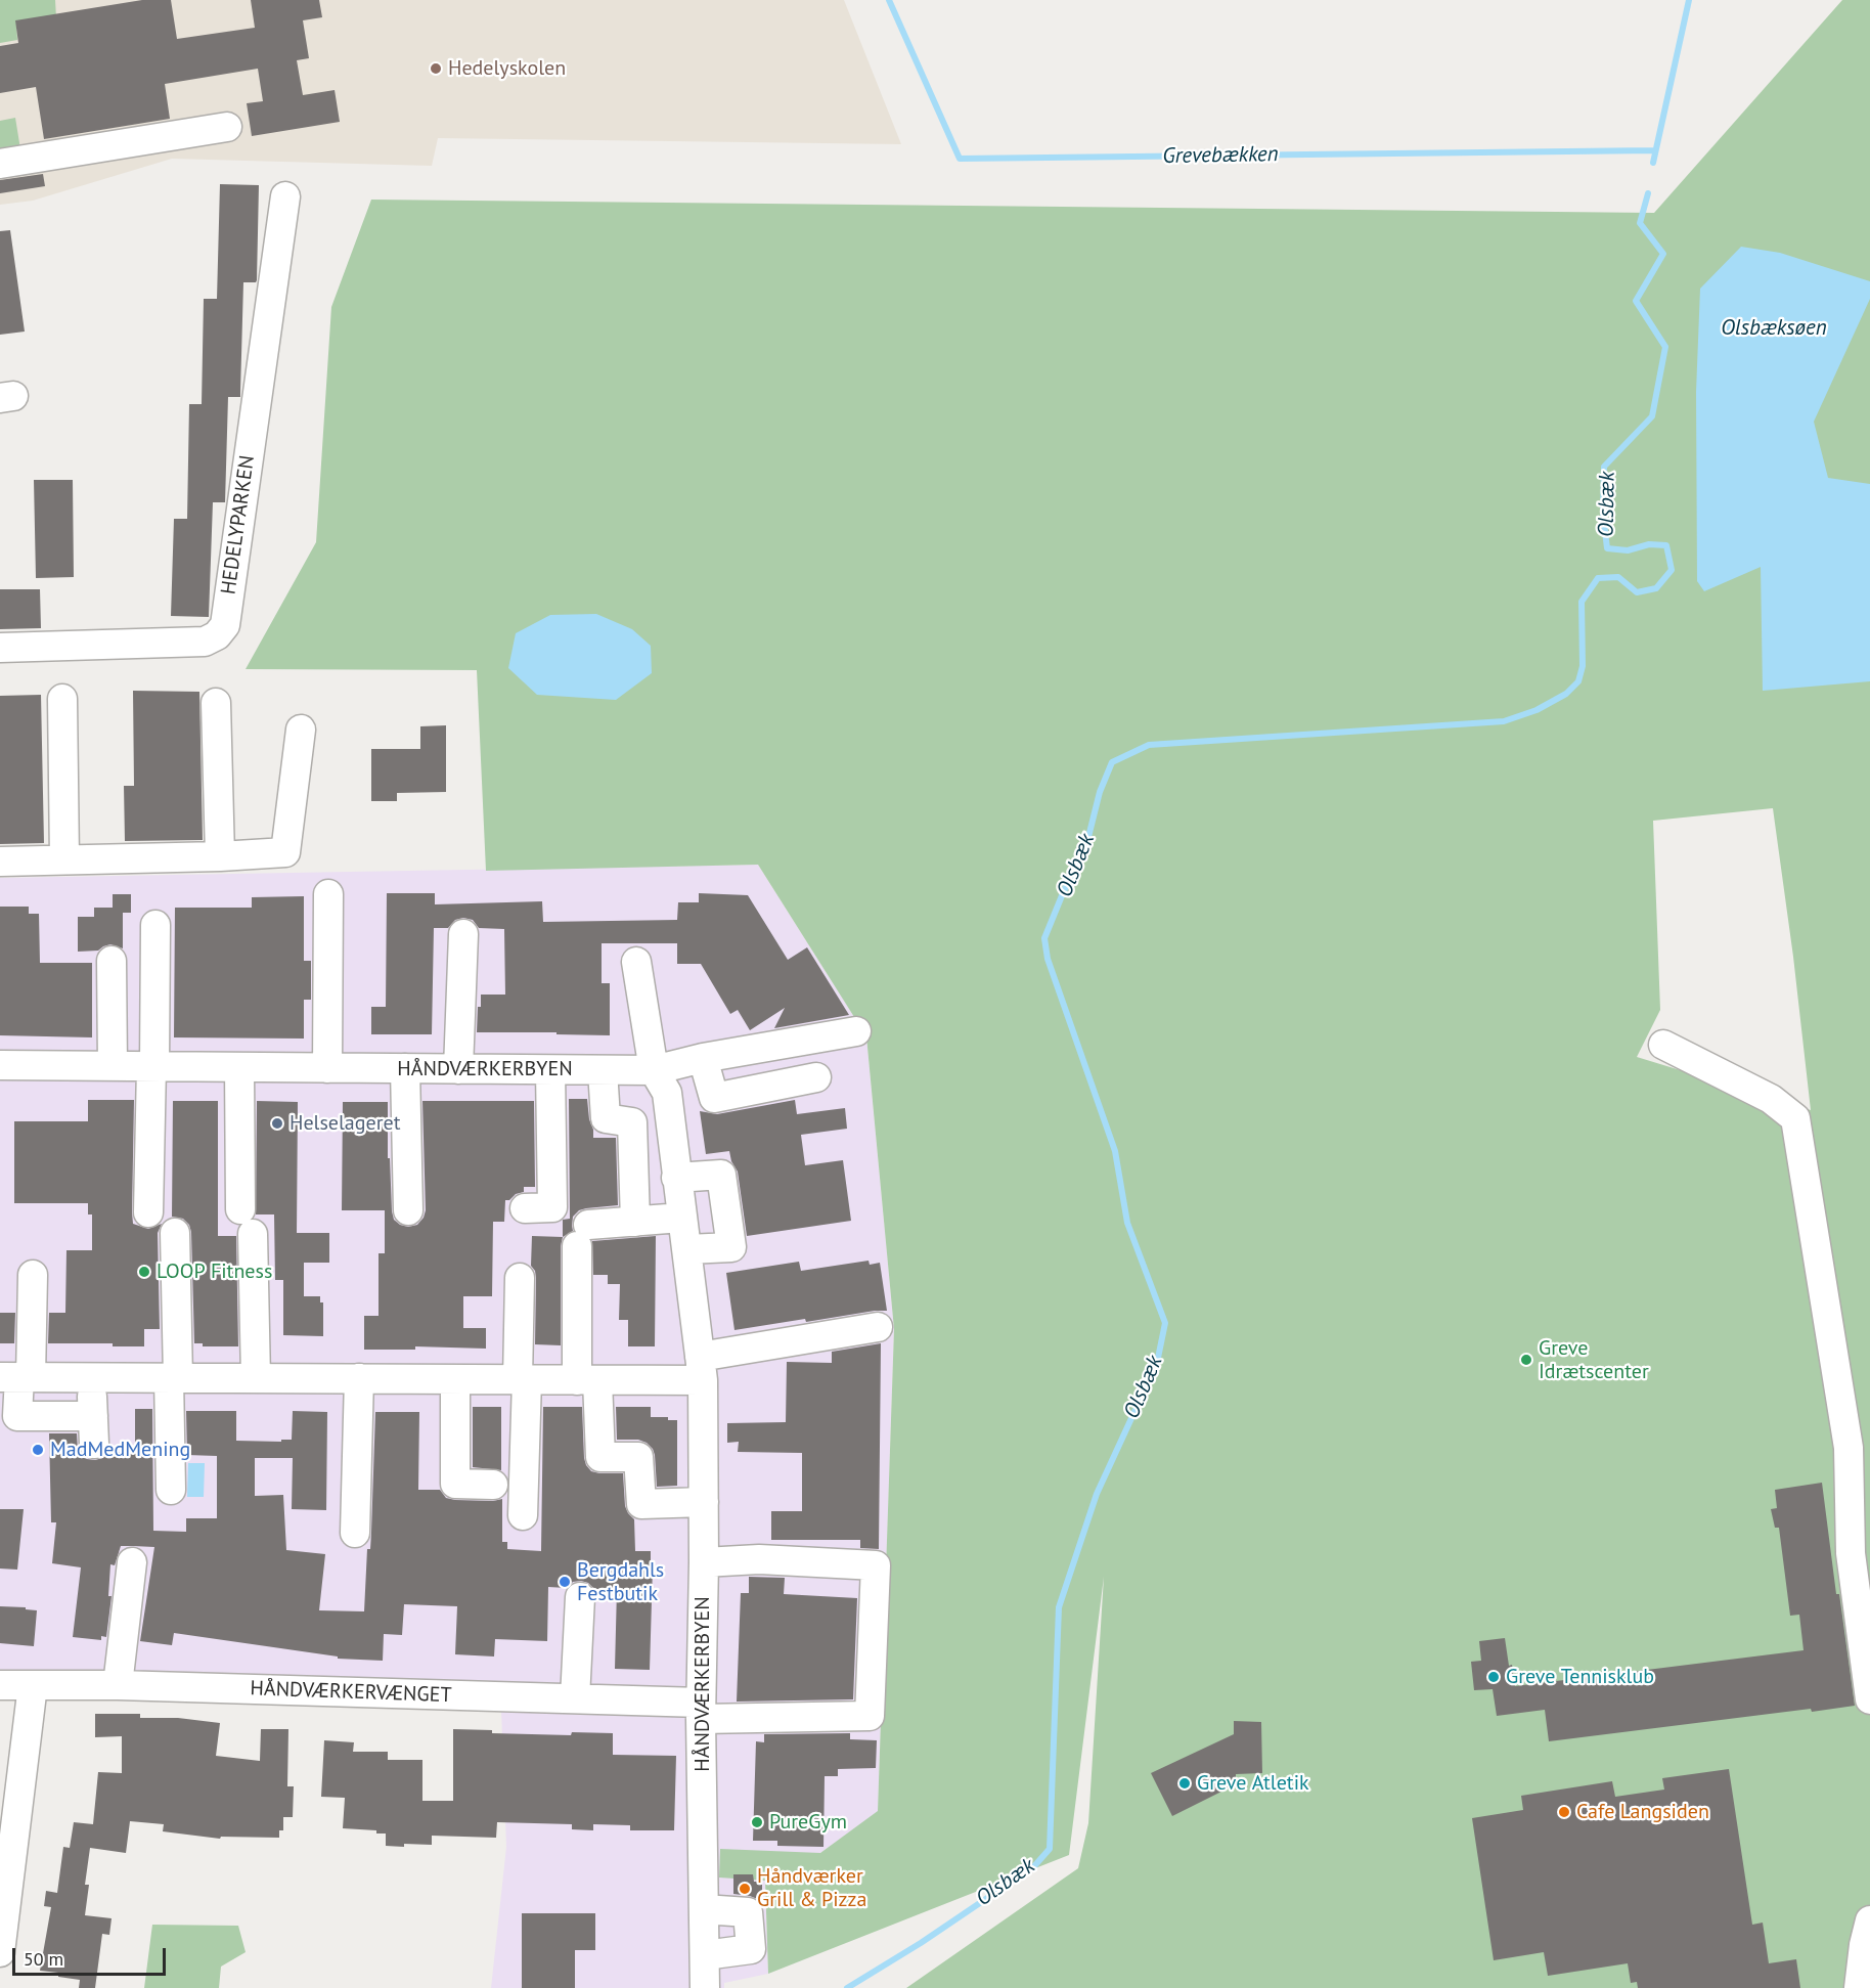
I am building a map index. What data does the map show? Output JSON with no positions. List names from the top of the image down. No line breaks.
{"streets":{"street":["HEDELYPARKEN","HÅNDVÆRKERBYEN","HÅNDVÆRKERVÆNGET"]},"crossings":[["HÅNDVÆRKERBYEN","HÅNDVÆRKERVÆNGET"]],"water":["Grevebækken","Olsbæksøen","Olsbæk"],"places":["Hedelyskolen","Helselageret","LOOP Fitness","Greve Idrætscenter","MadMedMening","Bergdahls Festbutik","Greve Tennisklub","Greve Atletik","Cafe Langsiden","PureGym","Håndværker Grill & Pizza"],"scale_bar":"50 m"}
